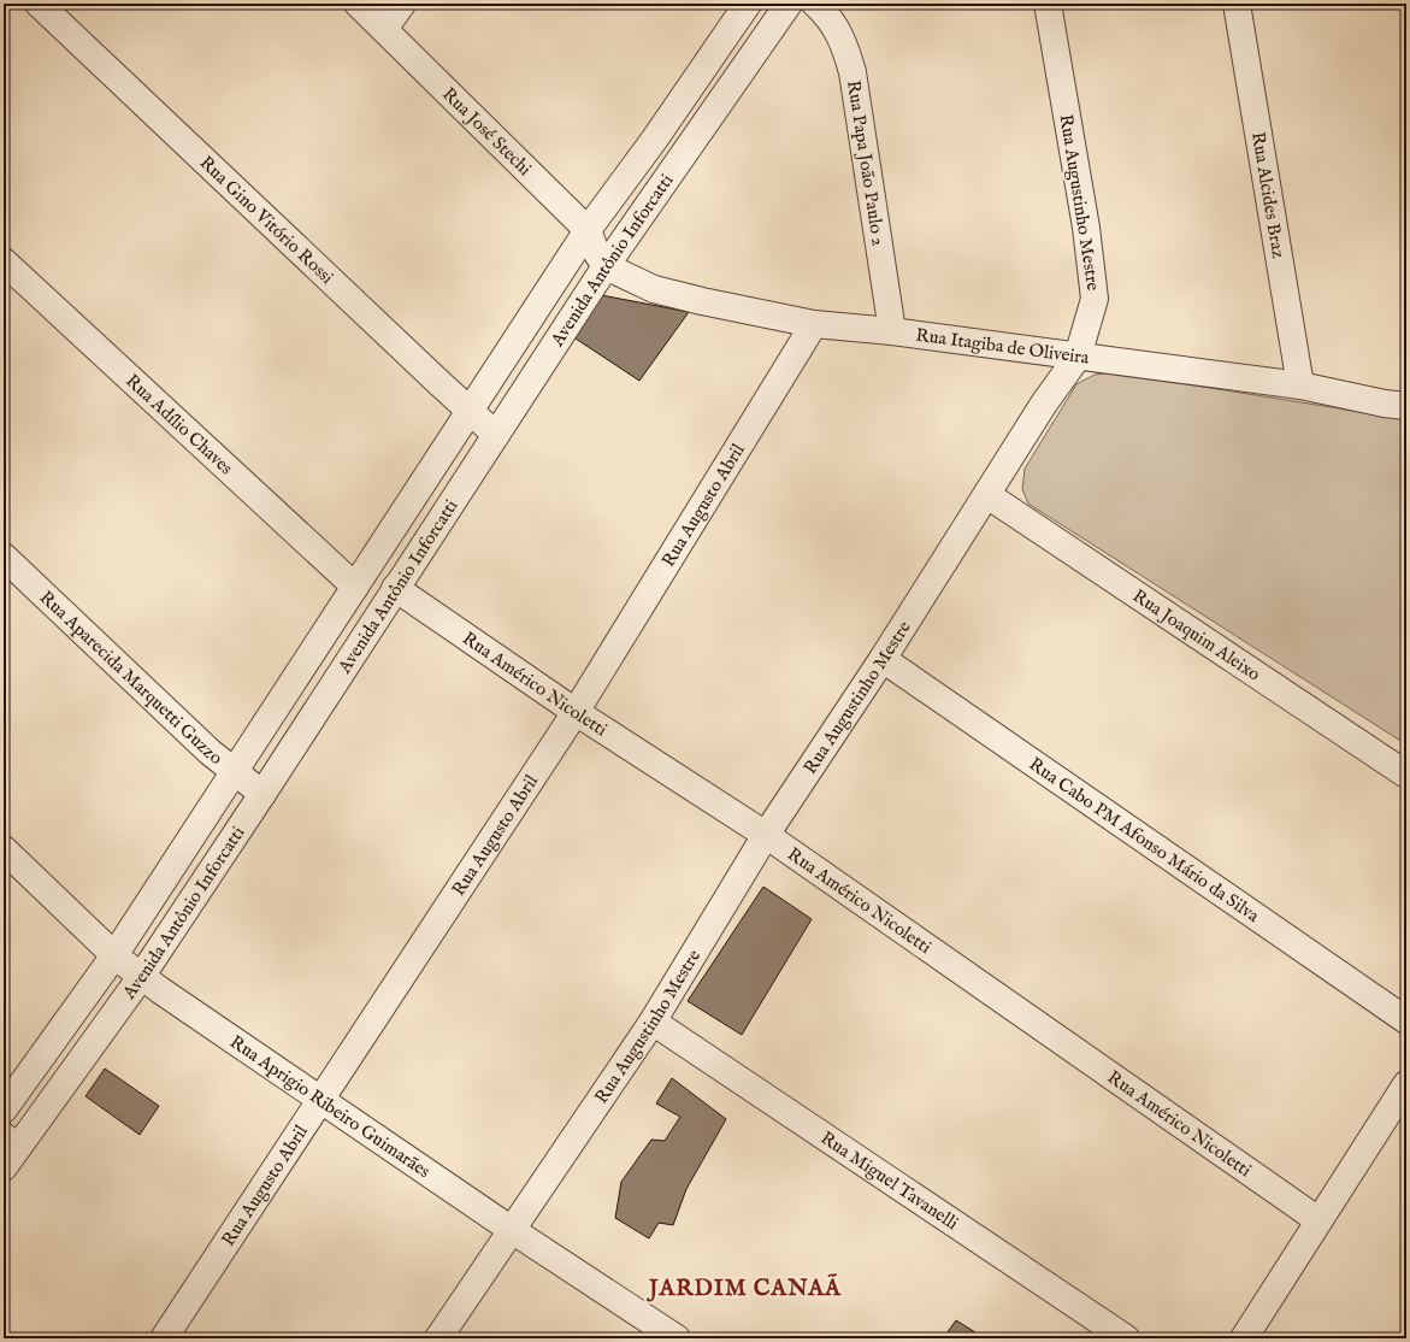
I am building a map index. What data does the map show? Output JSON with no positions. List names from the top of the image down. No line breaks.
{"streets":{"street":["Rua José Stechi","Rua Papa João Paulo 2","Rua Alcides Braz","Rua Augustinho Mestre","Rua Gino Vitório Rossi","Avenida Antônio Inforcatti","Rua Itagiba de Oliveira","Rua Adílio Chaves","Rua Augusto Abril","Rua Joaquim Aleixo","Rua Aparecida Marquetti Guzzo","Rua Américo Nicoletti","Rua Cabo PM Afonso Mário da Silva","Rua Aprigio Ribeiro Guimarães","Rua Miguel Tavanelli"]},"crossings":[["Rua José Stechi","Avenida Antônio Inforcatti"],["Rua José Stechi","Rua Itagiba de Oliveira"],["Rua Papa João Paulo 2","Rua Itagiba de Oliveira"],["Rua Alcides Braz","Rua Itagiba de Oliveira"],["Rua Augustinho Mestre","Rua Itagiba de Oliveira"],["Rua Augustinho Mestre","Rua Joaquim Aleixo"],["Rua Augustinho Mestre","Rua Américo Nicoletti"],["Rua Augustinho Mestre","Rua Cabo PM Afonso Mário da Silva"],["Rua Augustinho Mestre","Rua Aprigio Ribeiro Guimarães"],["Rua Augustinho Mestre","Rua Miguel Tavanelli"],["Rua Gino Vitório Rossi","Avenida Antônio Inforcatti"],["Avenida Antônio Inforcatti","Rua Itagiba de Oliveira"],["Avenida Antônio Inforcatti","Rua Adílio Chaves"],["Avenida Antônio Inforcatti","Rua Aparecida Marquetti Guzzo"],["Avenida Antônio Inforcatti","Rua Américo Nicoletti"],["Avenida Antônio Inforcatti","Rua Aprigio Ribeiro Guimarães"],["Rua Itagiba de Oliveira","Rua Augusto Abril"],["Rua Augusto Abril","Rua Américo Nicoletti"],["Rua Augusto Abril","Rua Aprigio Ribeiro Guimarães"]],"districts":["JARDIM CANAÃ"]}
